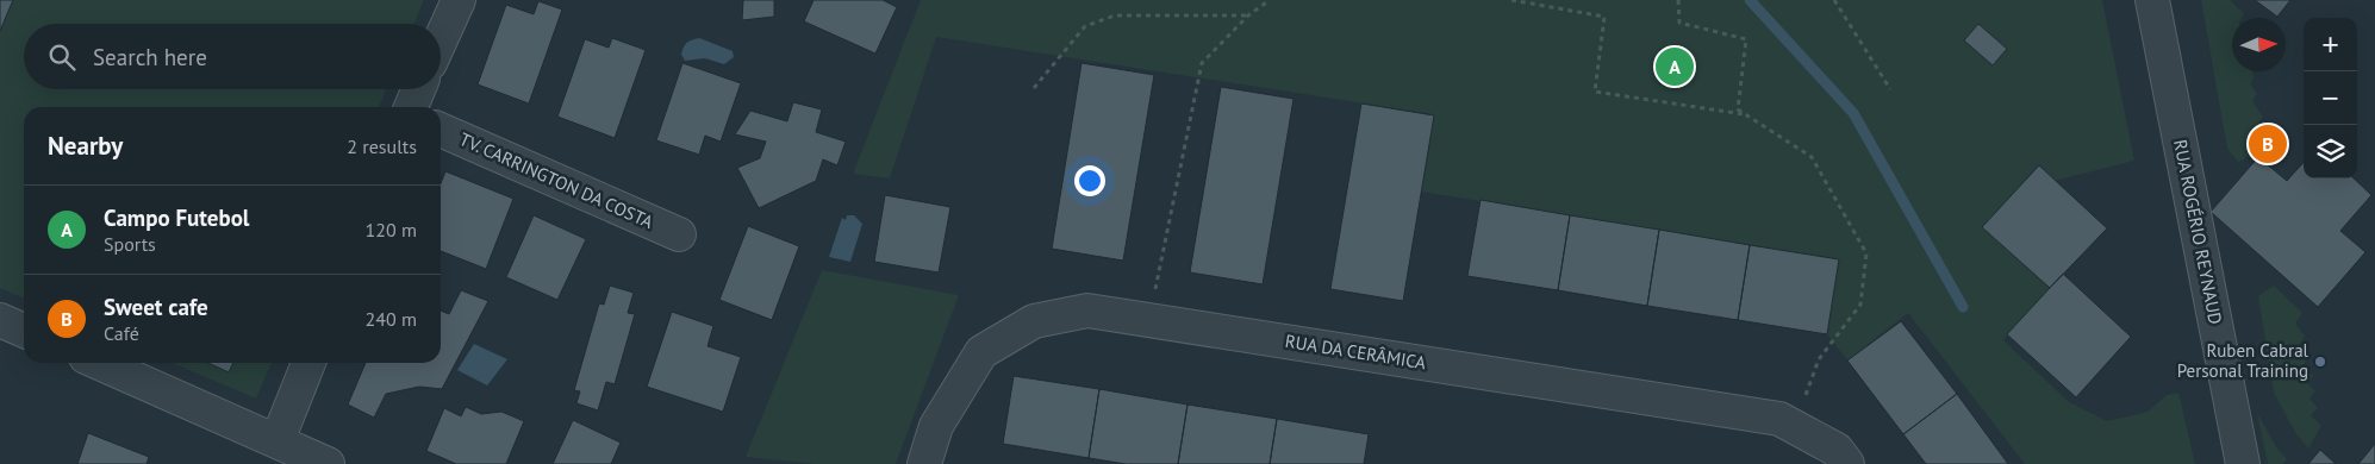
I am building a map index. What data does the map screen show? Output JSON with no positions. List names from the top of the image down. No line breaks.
{"streets":{"street":["TV. CARRINGTON DA COSTA","RUA ROGÉRIO REYNAUD","RUA DA CERÂMICA"]},"places":["Ruben Cabral Personal Training"],"north":"right","page":{"map_buttons":["+","−"],"search":"Search here","pins":["A","B"],"heading":["Nearby","2 results"],"list":[{"mark":"A","name":"Campo Futebol","note":"Sports","value":"120 m"},{"mark":"B","name":"Sweet cafe","note":"Café","value":"240 m"}]}}
